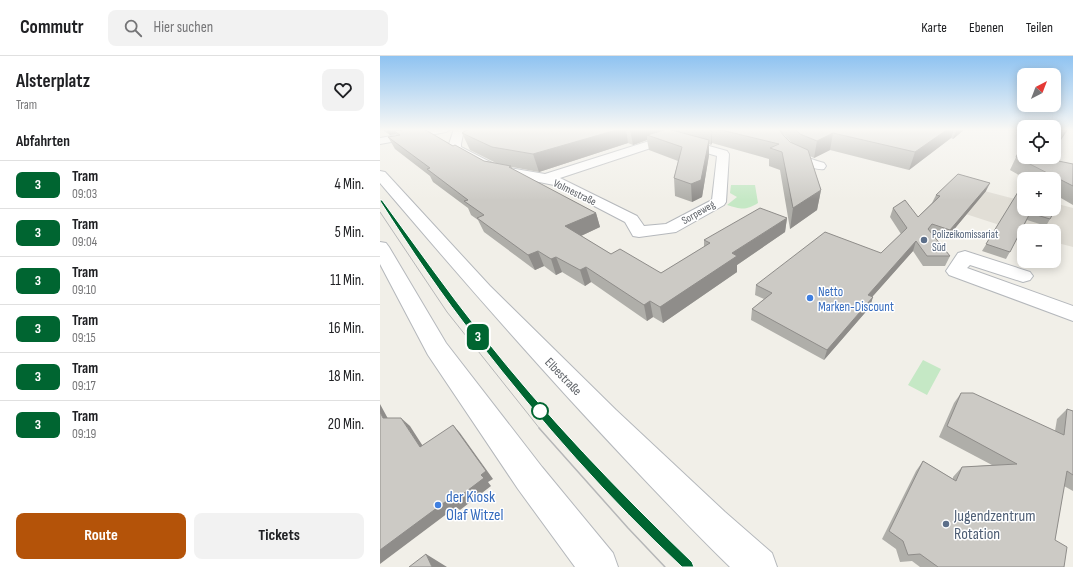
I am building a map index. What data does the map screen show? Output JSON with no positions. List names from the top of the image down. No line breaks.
{"streets":{"street":["Volmestraße","Sorpeweg","Elbestraße"]},"crossings":[["Volmestraße","Sorpeweg"]],"places":["Polizeikomissariat Süd","Netto Marken-Discount","der Kiosk Olaf Witzel","Jugendzentrum Rotation"],"lines":["tram line 3"],"north":"top right","page":{"header":"Commutr","search":"Hier suchen","nav":["Karte","Ebenen","Teilen"],"heading":[["Alsterplatz","Tram"],"Abfahrten"],"on_map":"3","map_buttons":["+","−"],"list":[{"mark":"3","name":"Tram","note":"09:03","value":"4 Min."},{"mark":"3","name":"Tram","note":"09:04","value":"5 Min."},{"mark":"3","name":"Tram","note":"09:10","value":"11 Min."},{"mark":"3","name":"Tram","note":"09:15","value":"16 Min."},{"mark":"3","name":"Tram","note":"09:17","value":"18 Min."},{"mark":"3","name":"Tram","note":"09:19","value":"20 Min."}],"buttons":["Route","Tickets"]}}
